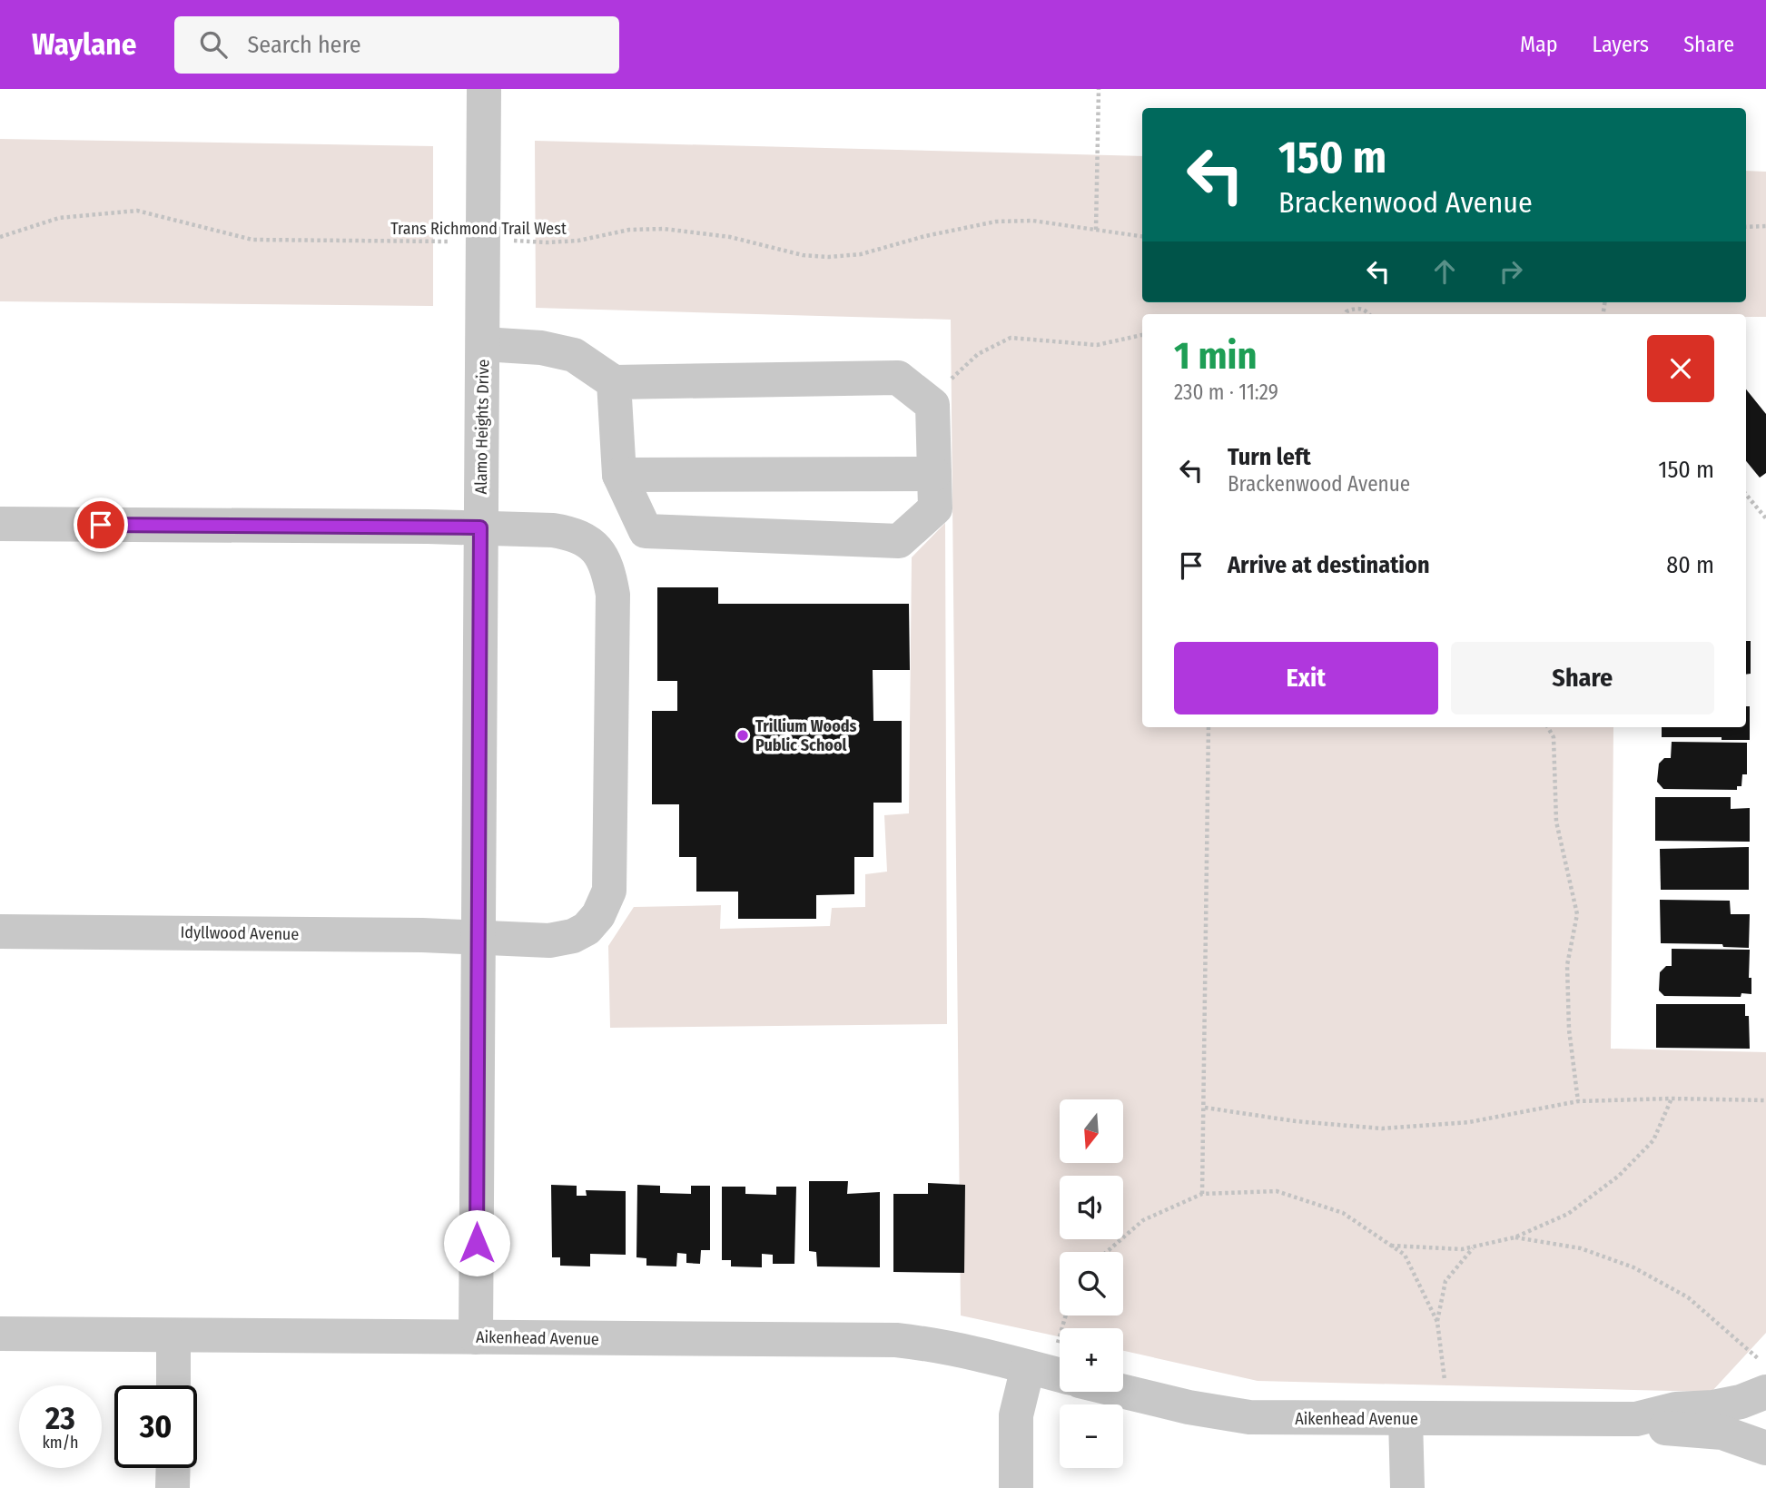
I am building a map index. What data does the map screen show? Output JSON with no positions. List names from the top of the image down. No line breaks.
{"streets":{"street":["Alamo Heights Drive","Idyllwood Avenue","Aikenhead Avenue"],"path":["Trans Richmond Trail West"]},"crossings":[["Trans Richmond Trail West","Alamo Heights Drive"],["Alamo Heights Drive","Idyllwood Avenue"],["Alamo Heights Drive","Aikenhead Avenue"]],"places":["Trillium Woods Public School"],"north":"bottom","page":{"header":"Waylane","search":"Search here","nav":["Map","Layers","Share"],"turn":["150 m","Brackenwood Avenue"],"heading":["1 min","230 m · 11:29"],"list":[{"name":"Turn left","note":"Brackenwood Avenue","value":"150 m"},{"name":"Arrive at destination","value":"80 m"}],"buttons":["Exit","Share"],"map_buttons":["+","−"],"speed":"23 km/h","limit":"30"}}
